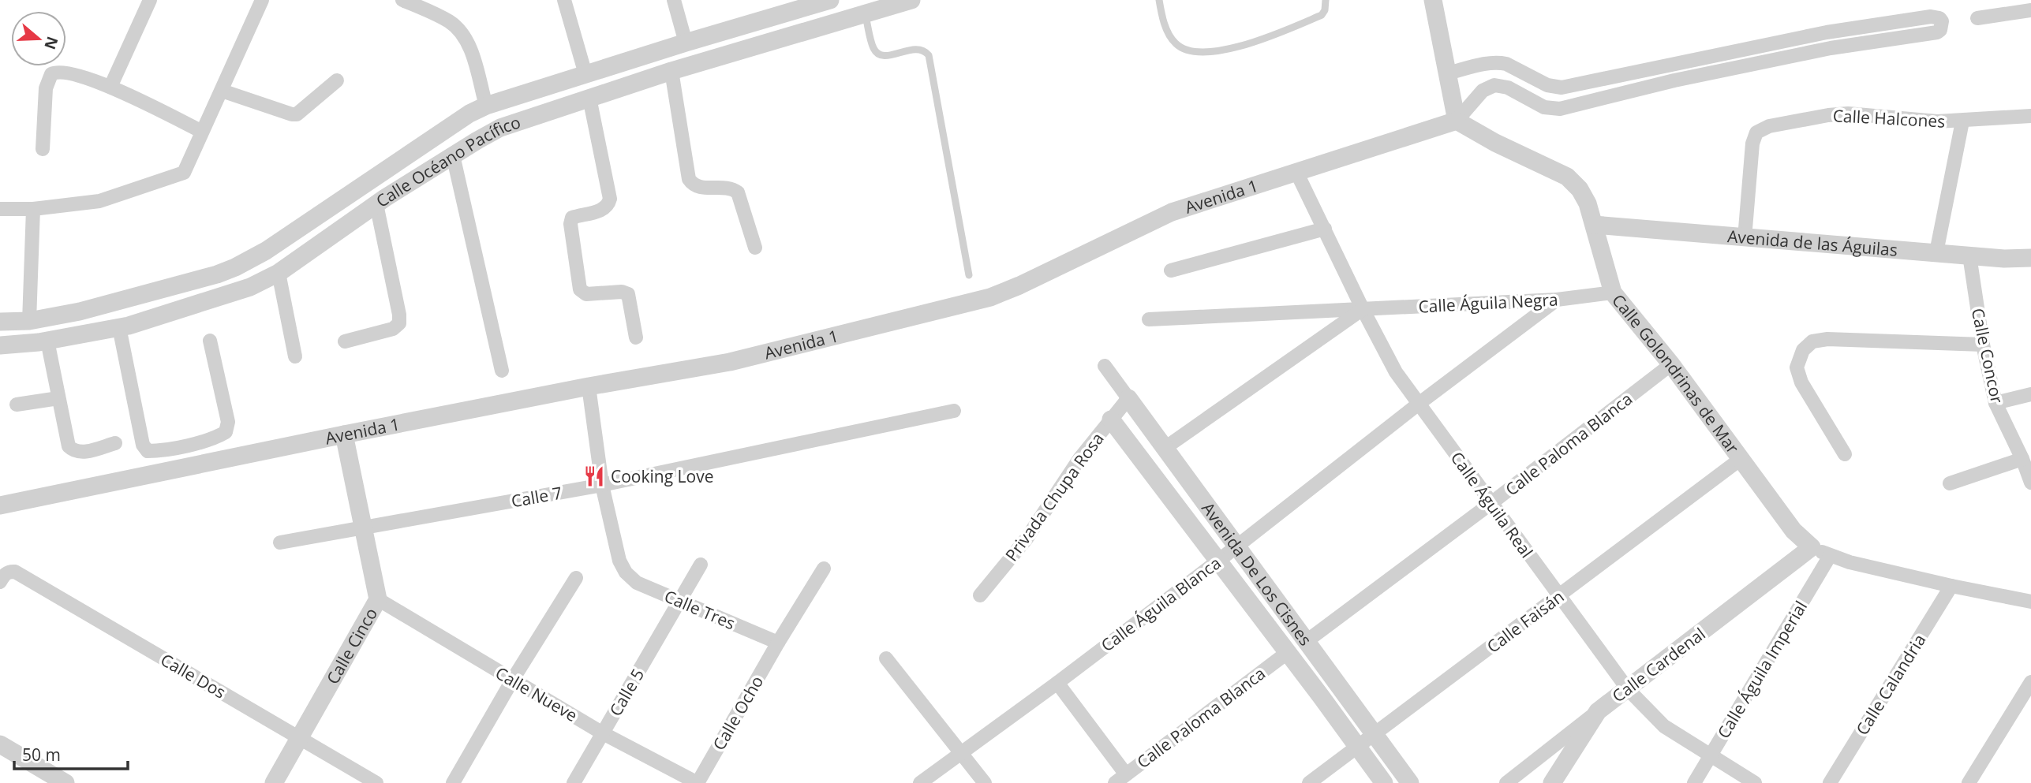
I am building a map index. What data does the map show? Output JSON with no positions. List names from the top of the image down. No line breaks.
{"streets":{"street":["Calle Halcones","Calle Océano Pacífico","Avenida 1","Avenida de las Águilas","Calle Águila Negra","Calle Concor","Calle Golondrinas de Mar","Calle Paloma Blanca","Calle 7","Privada Chupa Rosa","Calle Águila Real","Avenida De Los Cisnes","Calle Águila Blanca","Calle Tres","Calle Faisán","Calle Cinco","Calle Cardenal","Calle Águila Imperial","Calle Dos","Calle Calandria","Calle 5","Calle Nueve","Calle Ocho"]},"crossings":[["Calle Halcones","Avenida de las Águilas"],["Avenida 1","Calle Golondrinas de Mar"],["Avenida 1","Calle Águila Real"],["Avenida 1","Calle Cinco"],["Avenida de las Águilas","Calle Concor"],["Avenida de las Águilas","Calle Golondrinas de Mar"],["Calle Águila Negra","Calle Golondrinas de Mar"],["Calle Águila Negra","Calle Águila Real"],["Calle Águila Negra","Calle Águila Blanca"],["Calle Golondrinas de Mar","Calle Paloma Blanca"],["Calle Golondrinas de Mar","Calle Faisán"],["Calle Golondrinas de Mar","Calle Cardenal"],["Calle Paloma Blanca","Calle Águila Real"],["Calle Paloma Blanca","Avenida De Los Cisnes"],["Calle 7","Calle Tres"],["Calle 7","Calle Cinco"],["Privada Chupa Rosa","Avenida De Los Cisnes"],["Calle Águila Real","Calle Águila Blanca"],["Calle Águila Real","Calle Faisán"],["Calle Águila Real","Calle Cardenal"],["Calle Águila Real","Calle Águila Imperial"],["Avenida De Los Cisnes","Calle Águila Blanca"],["Avenida De Los Cisnes","Calle Faisán"],["Calle Tres","Calle 5"],["Calle Tres","Calle Ocho"],["Calle Cinco","Calle Dos"],["Calle Cinco","Calle Nueve"],["Calle 5","Calle Nueve"],["Calle Nueve","Calle Ocho"]],"places":{"restaurant":["Cooking Love"]},"scale_bar":"50 m","north":"right"}
